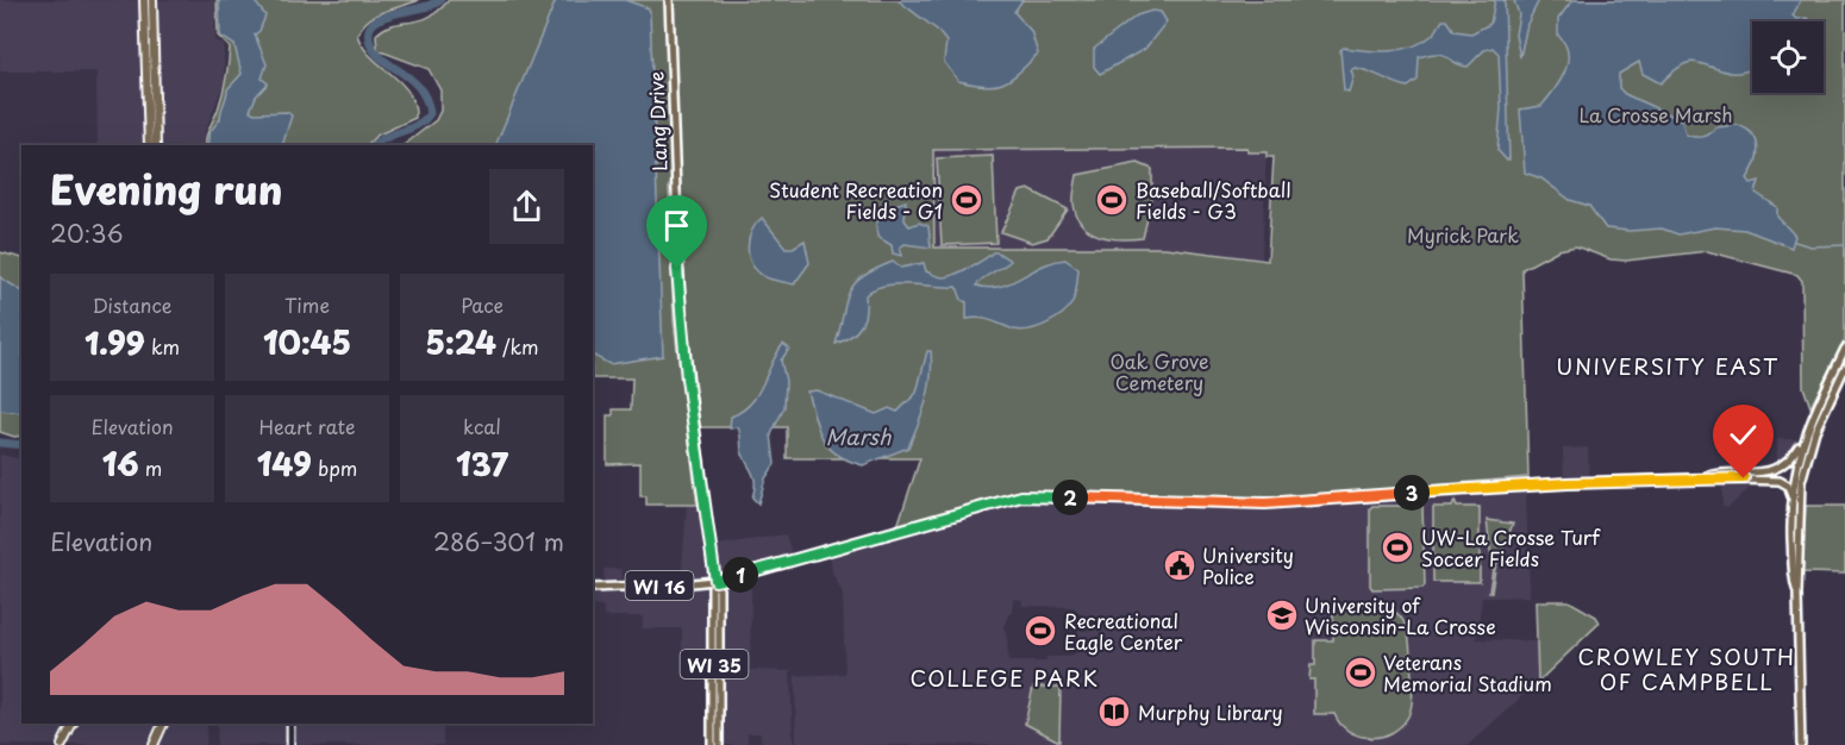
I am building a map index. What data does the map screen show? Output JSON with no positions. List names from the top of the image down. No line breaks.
{"streets":{"main road":["Lang Drive","WI 16","WI 35"]},"crossings":[["Lang Drive","WI 16"],["Lang Drive","WI 35"],["WI 16","WI 35"]],"districts":["UNIVERSITY EAST","CROWLEY SOUTH OF CAMPBELL","COLLEGE PARK"],"water":["Marsh"],"parks":["La Crosse Marsh","Myrick Park","Oak Grove Cemetery"],"places":{"sports":["Student Recreation Fields - G1","Baseball/Softball Fields - G3","UW-La Crosse Turf Soccer Fields","Recreational Eagle Center","Veterans Memorial Stadium"],"public building":["University Police"],"school or university":["University of Wisconsin-La Crosse"],"library":["Murphy Library"]},"page":{"heading":["Evening run","20:36"],"stats":[["Distance","1.99 km"],["Time","10:45"],["Pace","5:24 /km"],["Elevation","16 m"],["Heart rate","149 bpm"],["kcal","137"]],"pins":["3","2","1"],"chart":["Elevation","286–301 m"]}}
